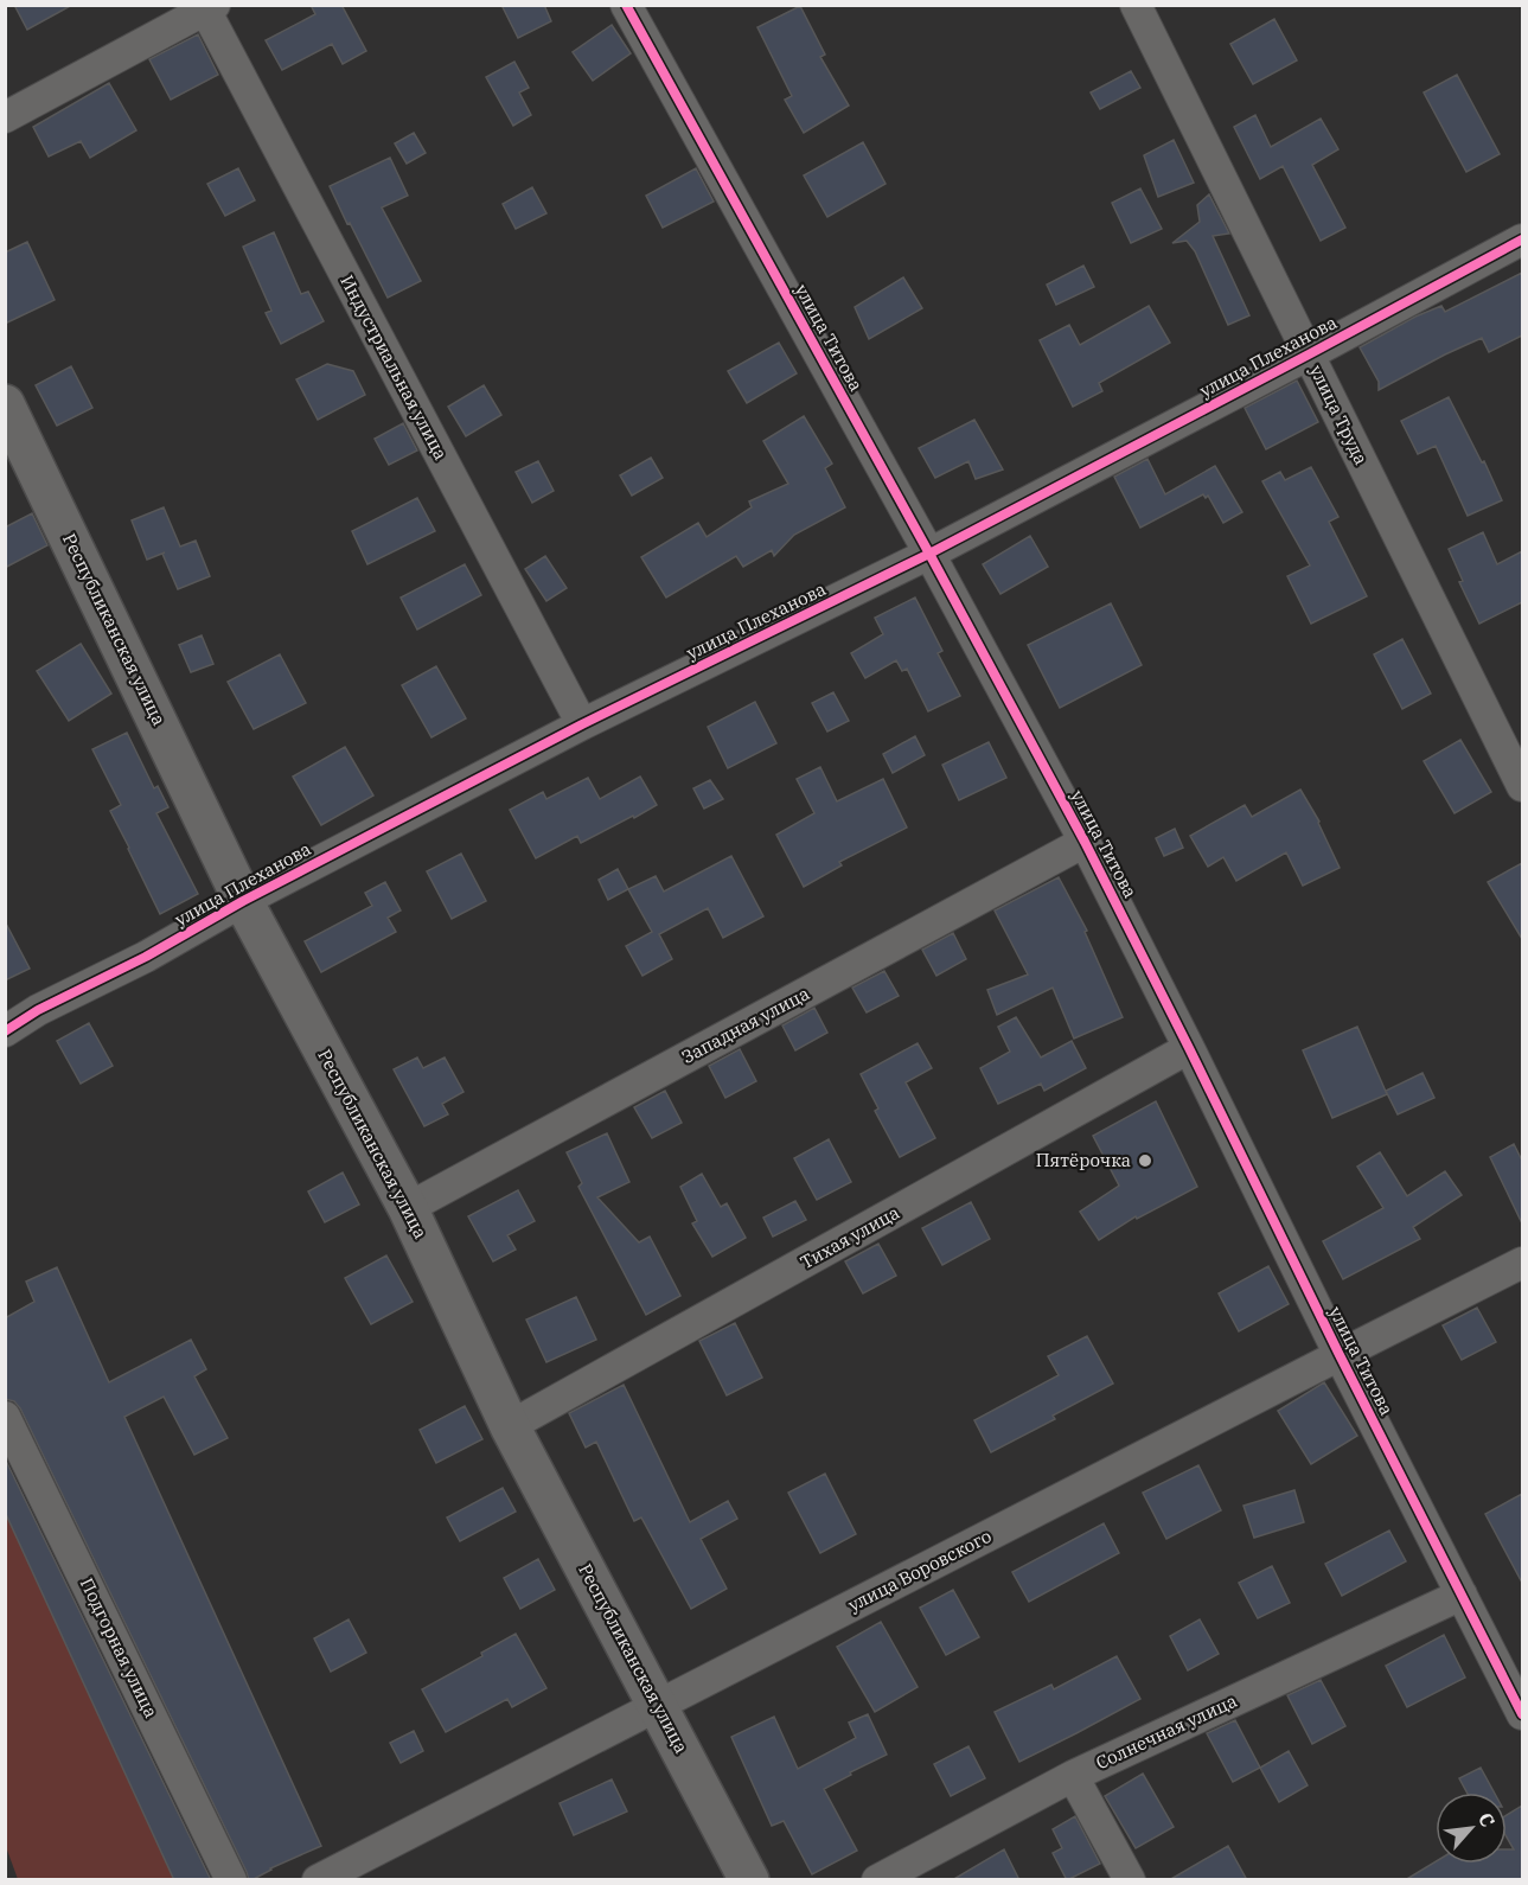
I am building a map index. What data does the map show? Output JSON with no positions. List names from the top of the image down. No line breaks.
{"streets":{"street":["улица Титова","улица Плеханова","Индустриальная улица","улица Труда","Республиканская улица","Западная улица","Тихая улица","улица Воровского","Подгорная улица","Солнечная улица"]},"crossings":[["улица Титова","улица Плеханова"],["улица Титова","Западная улица"],["улица Титова","Тихая улица"],["улица Титова","улица Воровского"],["улица Титова","Солнечная улица"],["улица Плеханова","Индустриальная улица"],["улица Плеханова","улица Труда"],["улица Плеханова","Республиканская улица"],["Республиканская улица","Западная улица"],["Республиканская улица","Тихая улица"],["Республиканская улица","улица Воровского"]],"places":["Пятёрочка"],"north":"top right"}
